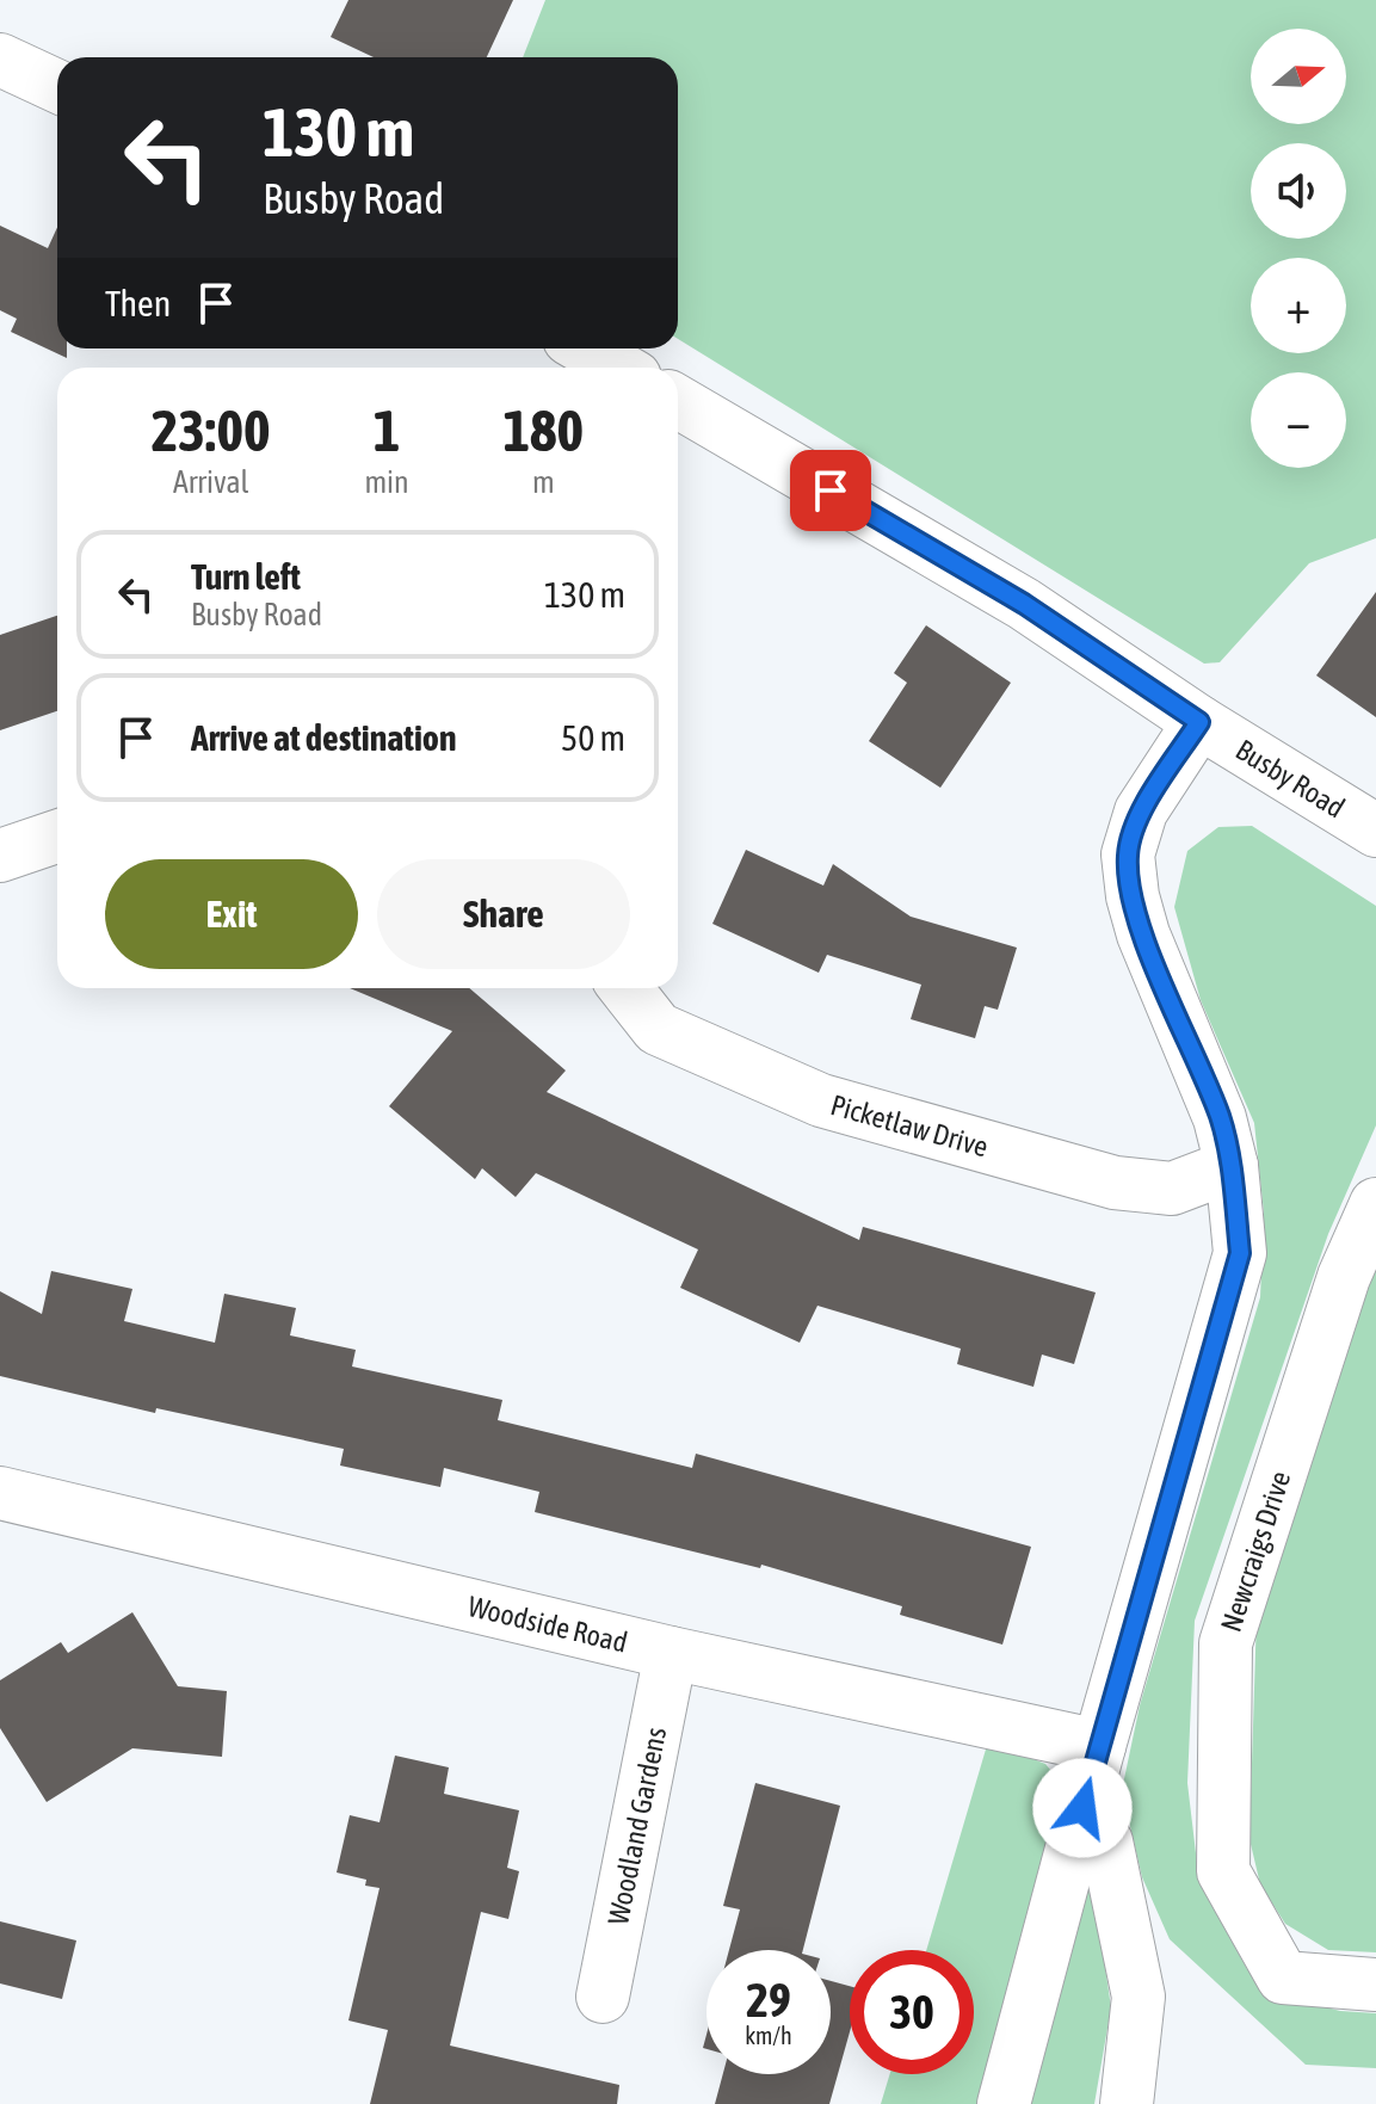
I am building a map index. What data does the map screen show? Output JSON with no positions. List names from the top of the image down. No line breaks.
{"streets":{"street":["Busby Road","Picketlaw Drive","Newcraigs Drive","Woodside Road","Woodland Gardens"]},"crossings":[["Woodside Road","Woodland Gardens"]],"north":"right","page":{"map_buttons":["+","−"],"turn":["130 m","Busby Road"],"then":"Then","eta":["23:00","Arrival","1","min","180","m"],"list":[{"name":"Turn left","note":"Busby Road","value":"130 m"},{"name":"Arrive at destination","value":"50 m"}],"buttons":["Exit","Share"],"speed":"29 km/h","limit":"30"}}
